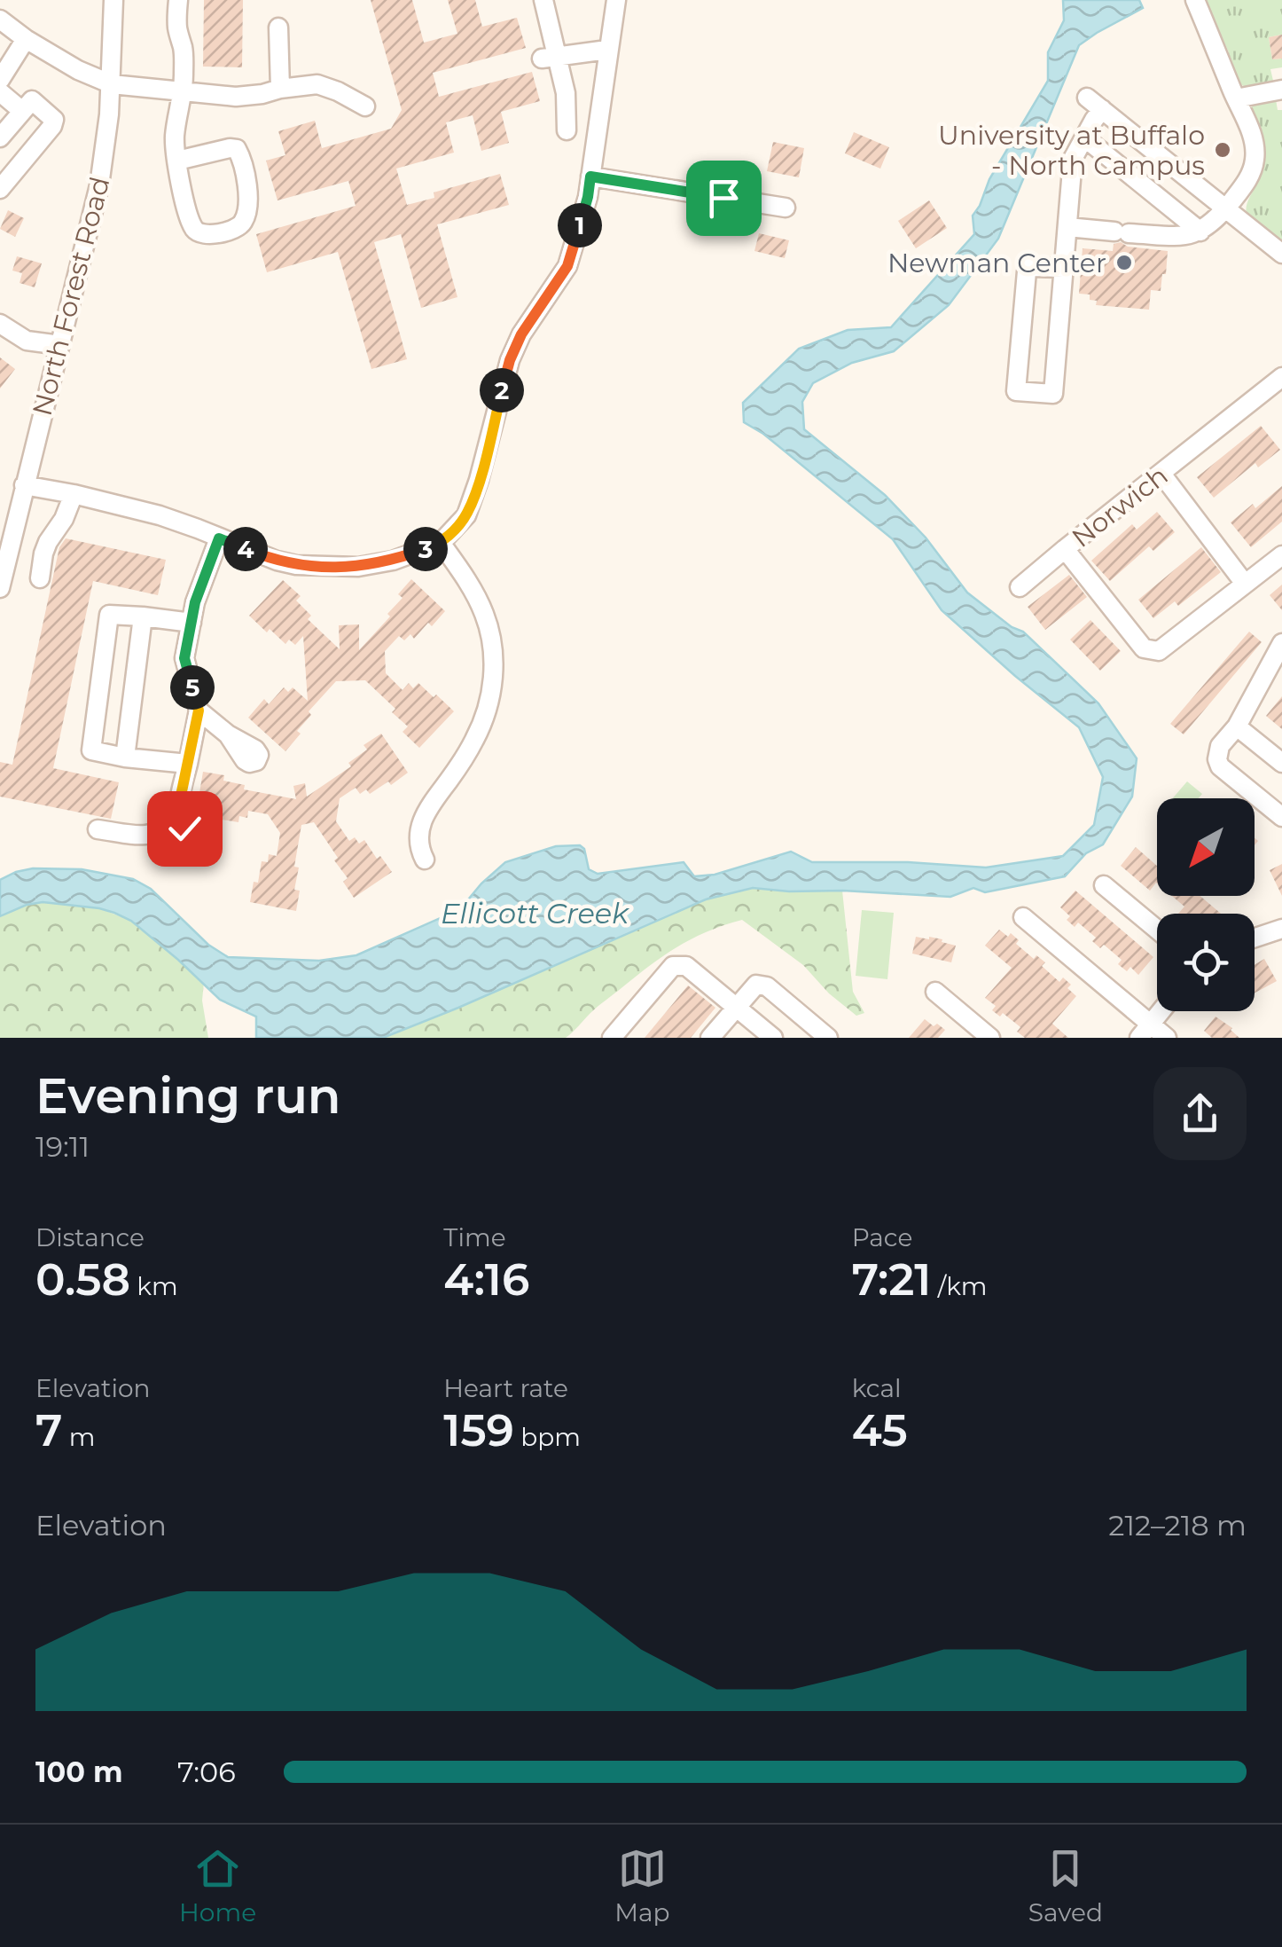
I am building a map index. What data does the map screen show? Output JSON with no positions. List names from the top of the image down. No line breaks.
{"streets":{"street":["North Forest Road","Norwich"]},"water":["Ellicott Creek"],"places":["University at Buffalo - North Campus","Newman Center"],"north":"bottom left","page":{"pins":["1","2","3","4","5"],"heading":["Evening run","19:11"],"stats":[["Distance","0.58 km"],["Time","4:16"],["Pace","7:21 /km"],["Elevation","7 m"],["Heart rate","159 bpm"],["kcal","45"]],"chart":["Elevation","212–218 m"],"list":[{"name":"100 m","note":"7:06"}],"tabs":["Home","Map","Saved"]}}
